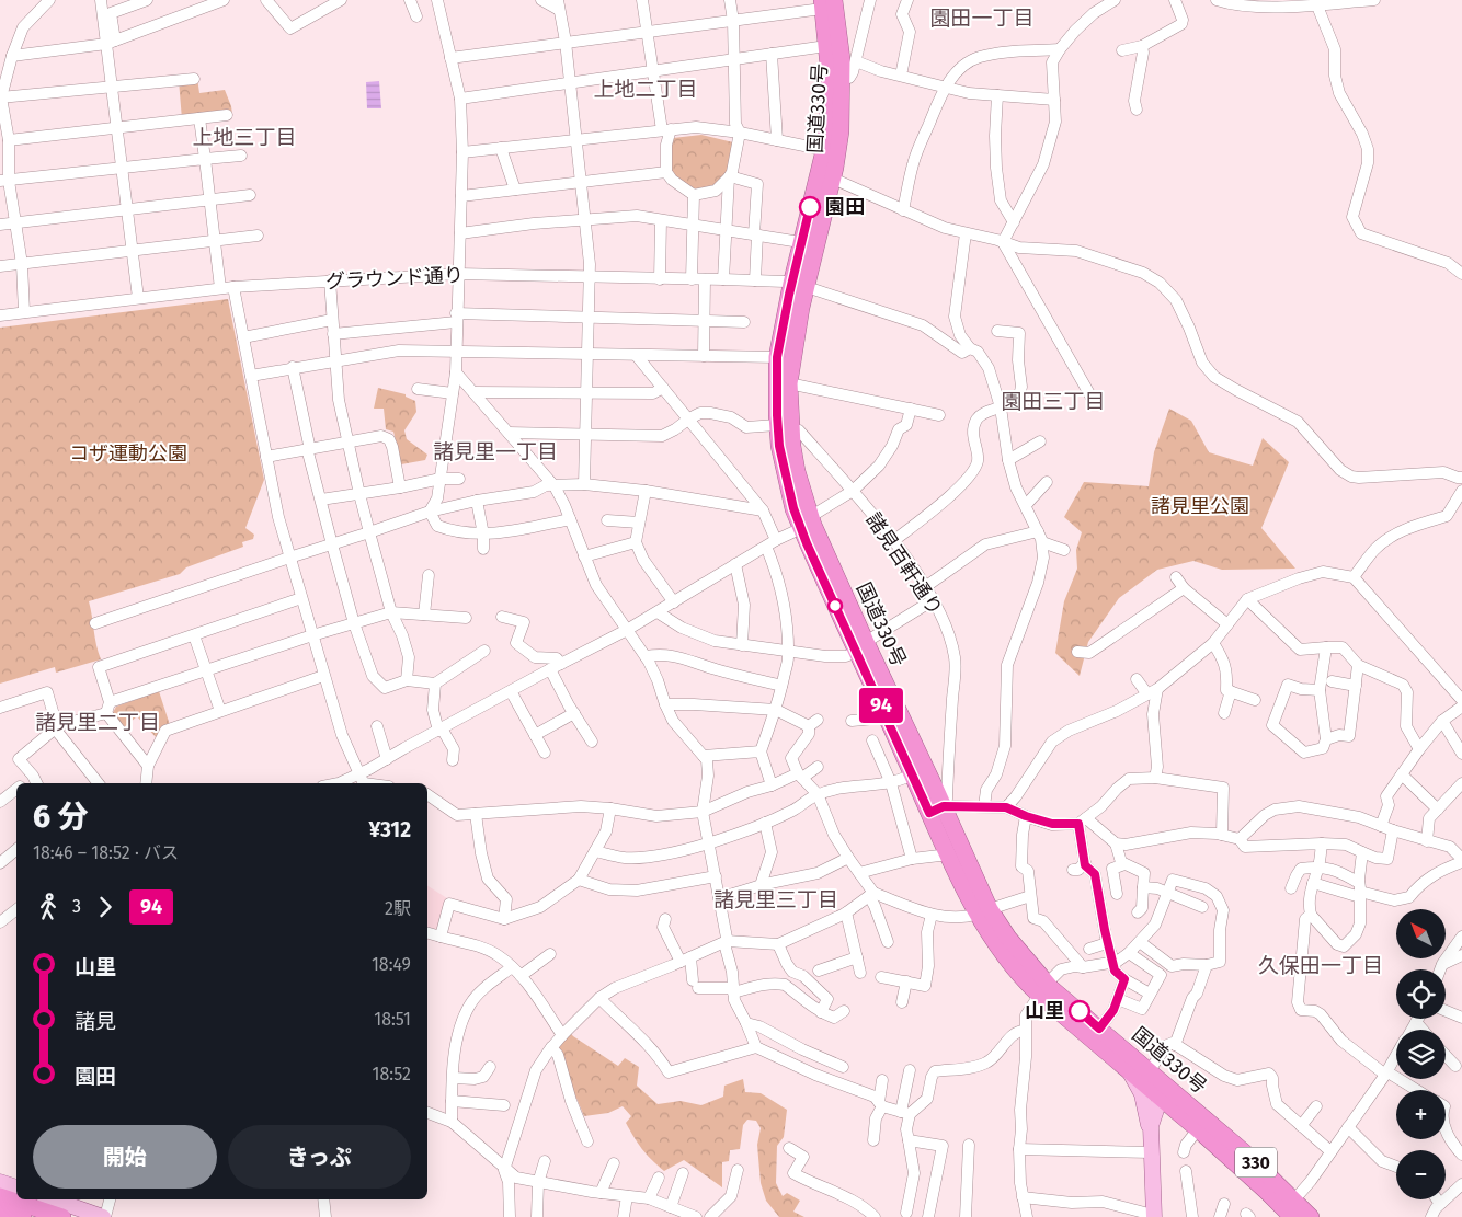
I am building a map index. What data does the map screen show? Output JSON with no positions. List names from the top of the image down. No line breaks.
{"streets":{"highway":["国道330号","330"],"street":["グラウンド通り","諸見百軒通り"]},"crossings":[["国道330号","グラウンド通り"],["国道330号","諸見百軒通り"]],"districts":["園田一丁目","上地二丁目","上地三丁目","園田三丁目","諸見里一丁目","諸見里二丁目","諸見里三丁目","久保田一丁目"],"parks":["コザ運動公園","諸見里公園"],"places":["園田","山里"],"lines":["bus line 94"],"north":"top left","page":{"on_map":"94","heading":["6 分","18:46 – 18:52 · バス","¥312"],"legs":["3","94","2駅"],"map_buttons":["+","−"],"list":[{"name":"山里","value":"18:49"},{"name":"諸見","value":"18:51"},{"name":"園田","value":"18:52"}],"buttons":["開始","きっぷ"]}}
